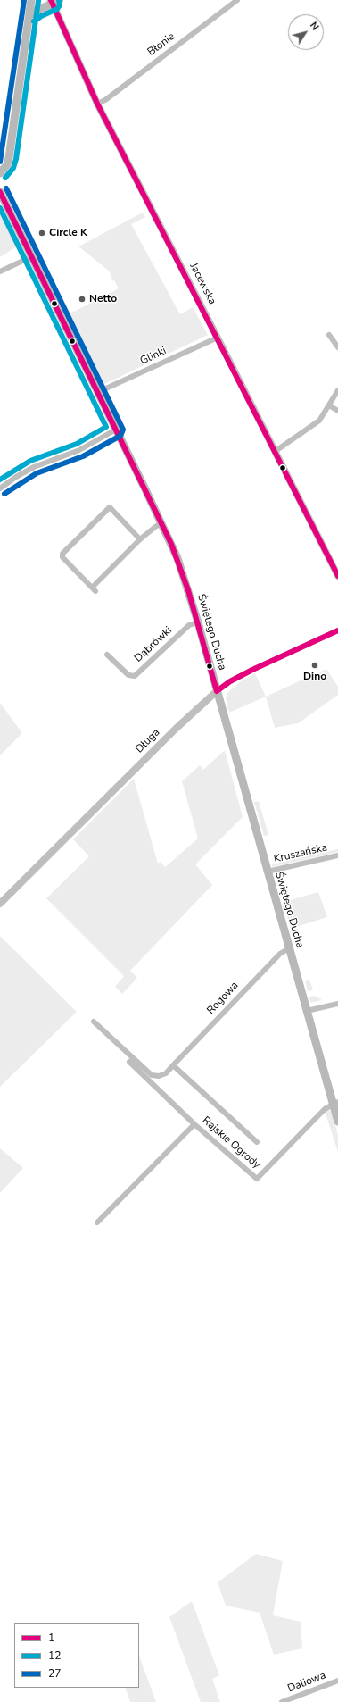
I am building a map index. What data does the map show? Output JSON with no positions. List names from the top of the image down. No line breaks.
{"streets":{"main road":["Świętego Ducha"],"street":["Błonie","Jacewska","Glinki","Dąbrówki","Długa","Kruszańska","Rogowa","Rajskie Ogrody","Daliowa"]},"crossings":[["Błonie","Jacewska"],["Jacewska","Glinki"],["Glinki","Świętego Ducha"],["Świętego Ducha","Dąbrówki"],["Świętego Ducha","Długa"],["Świętego Ducha","Kruszańska"],["Świętego Ducha","Rogowa"],["Świętego Ducha","Rajskie Ogrody"]],"places":["Circle K","Netto","Dino"],"lines":["transit line 1","transit line 12","transit line 27"],"legend":["1","12","27"],"north":"top right"}
